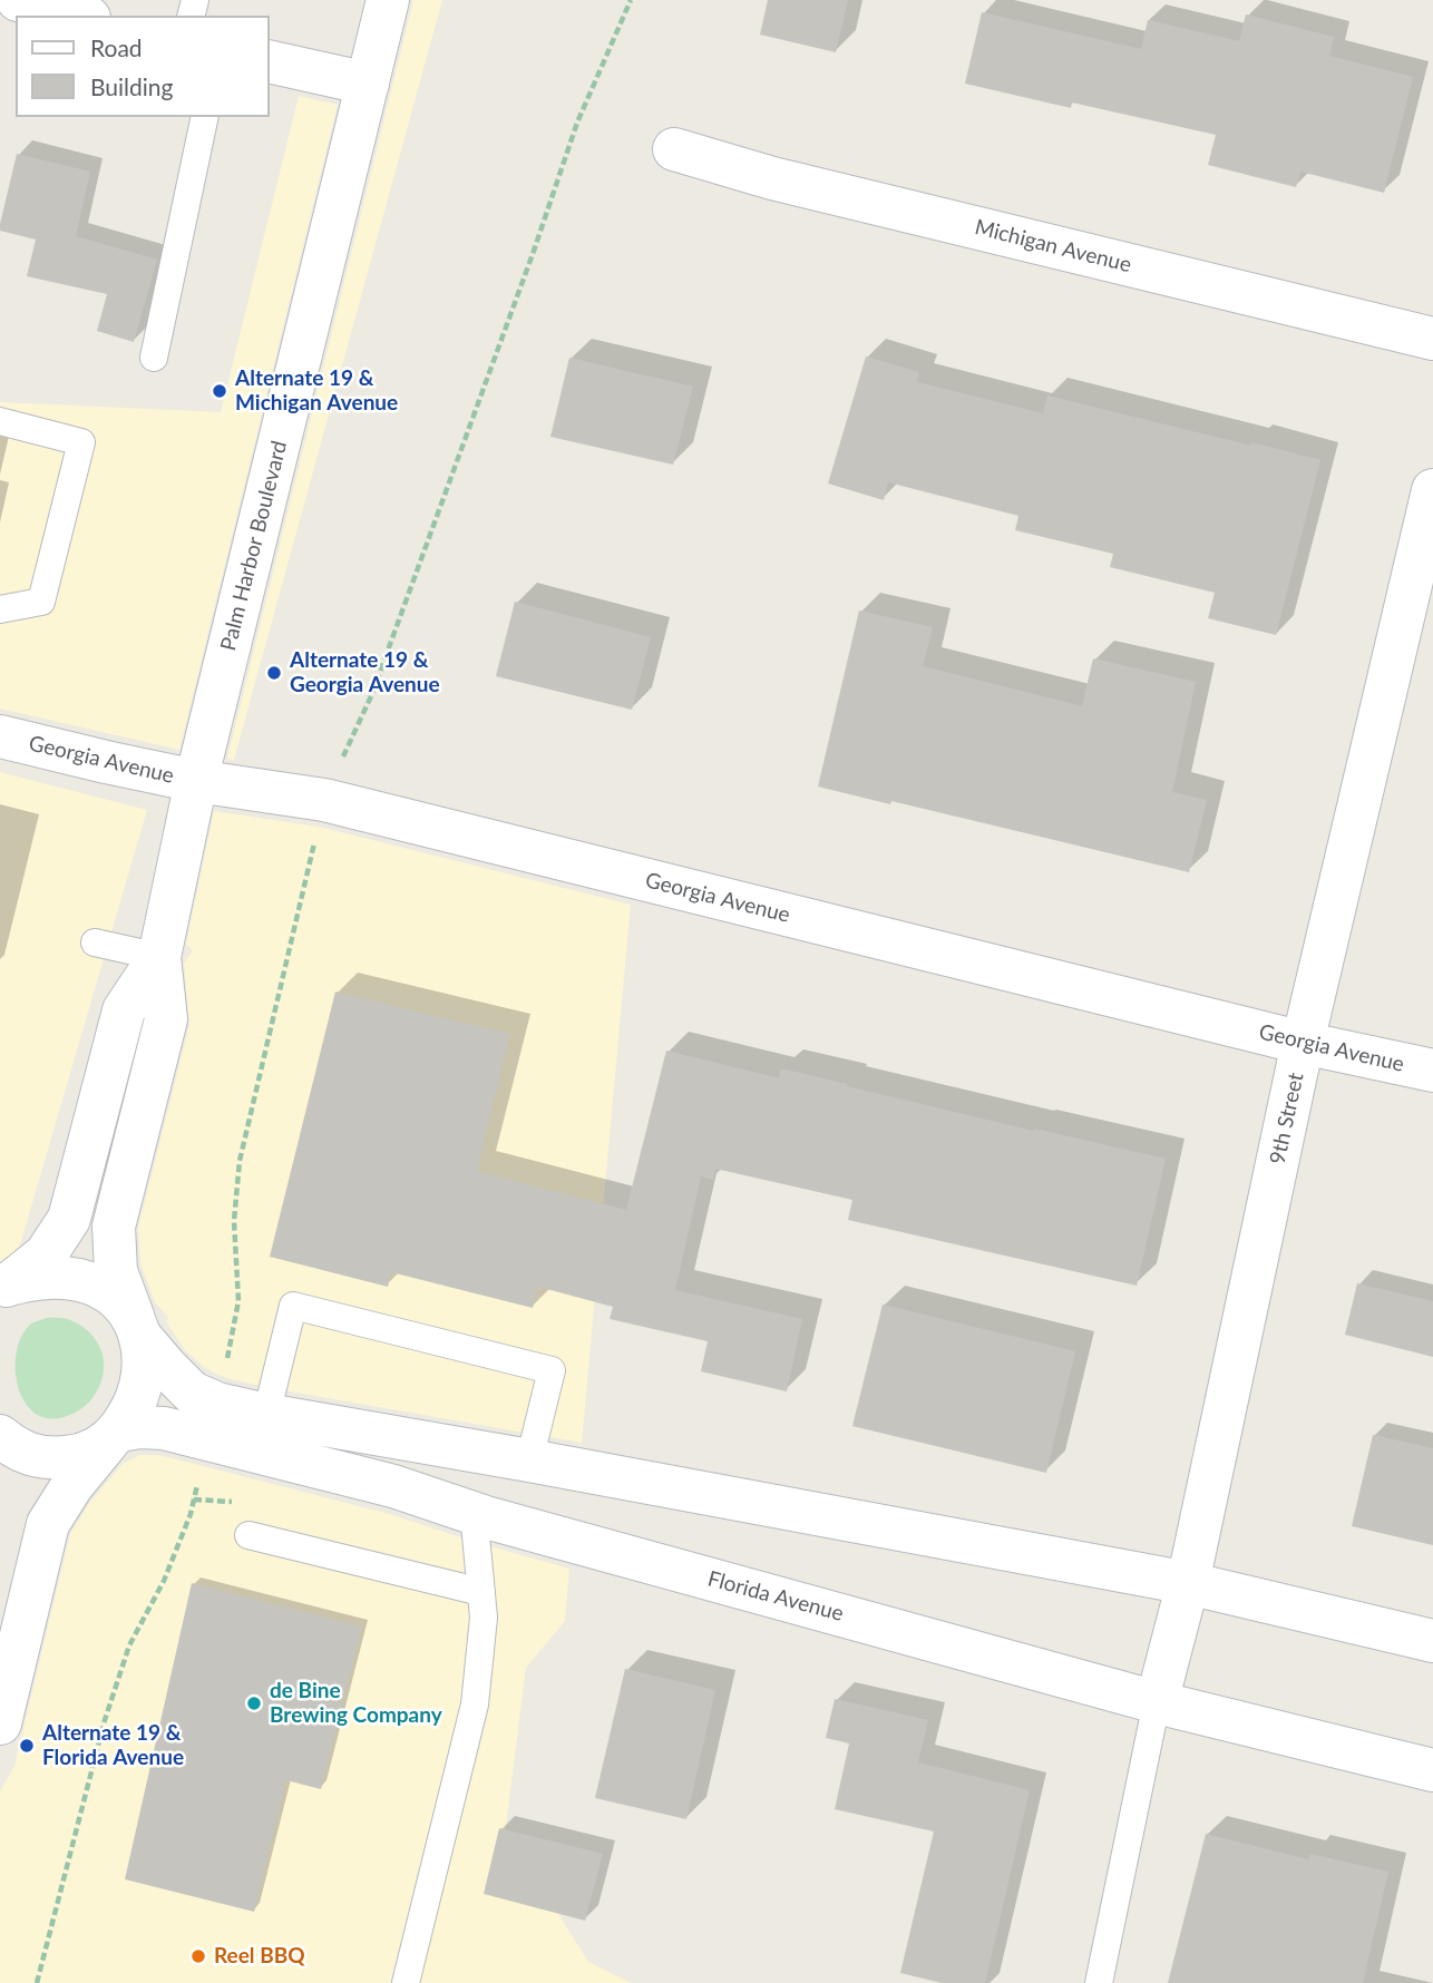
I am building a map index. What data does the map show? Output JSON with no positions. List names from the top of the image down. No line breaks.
{"streets":{"street":["Michigan Avenue","Palm Harbor Boulevard","Georgia Avenue","9th Street","Florida Avenue"]},"crossings":[["Palm Harbor Boulevard","Georgia Avenue"],["Palm Harbor Boulevard","Florida Avenue"],["Georgia Avenue","9th Street"],["9th Street","Florida Avenue"]],"places":["Alternate 19 & Michigan Avenue","Alternate 19 & Georgia Avenue","de Bine Brewing Company","Alternate 19 & Florida Avenue","Reel BBQ"],"legend":["Road","Building"]}
